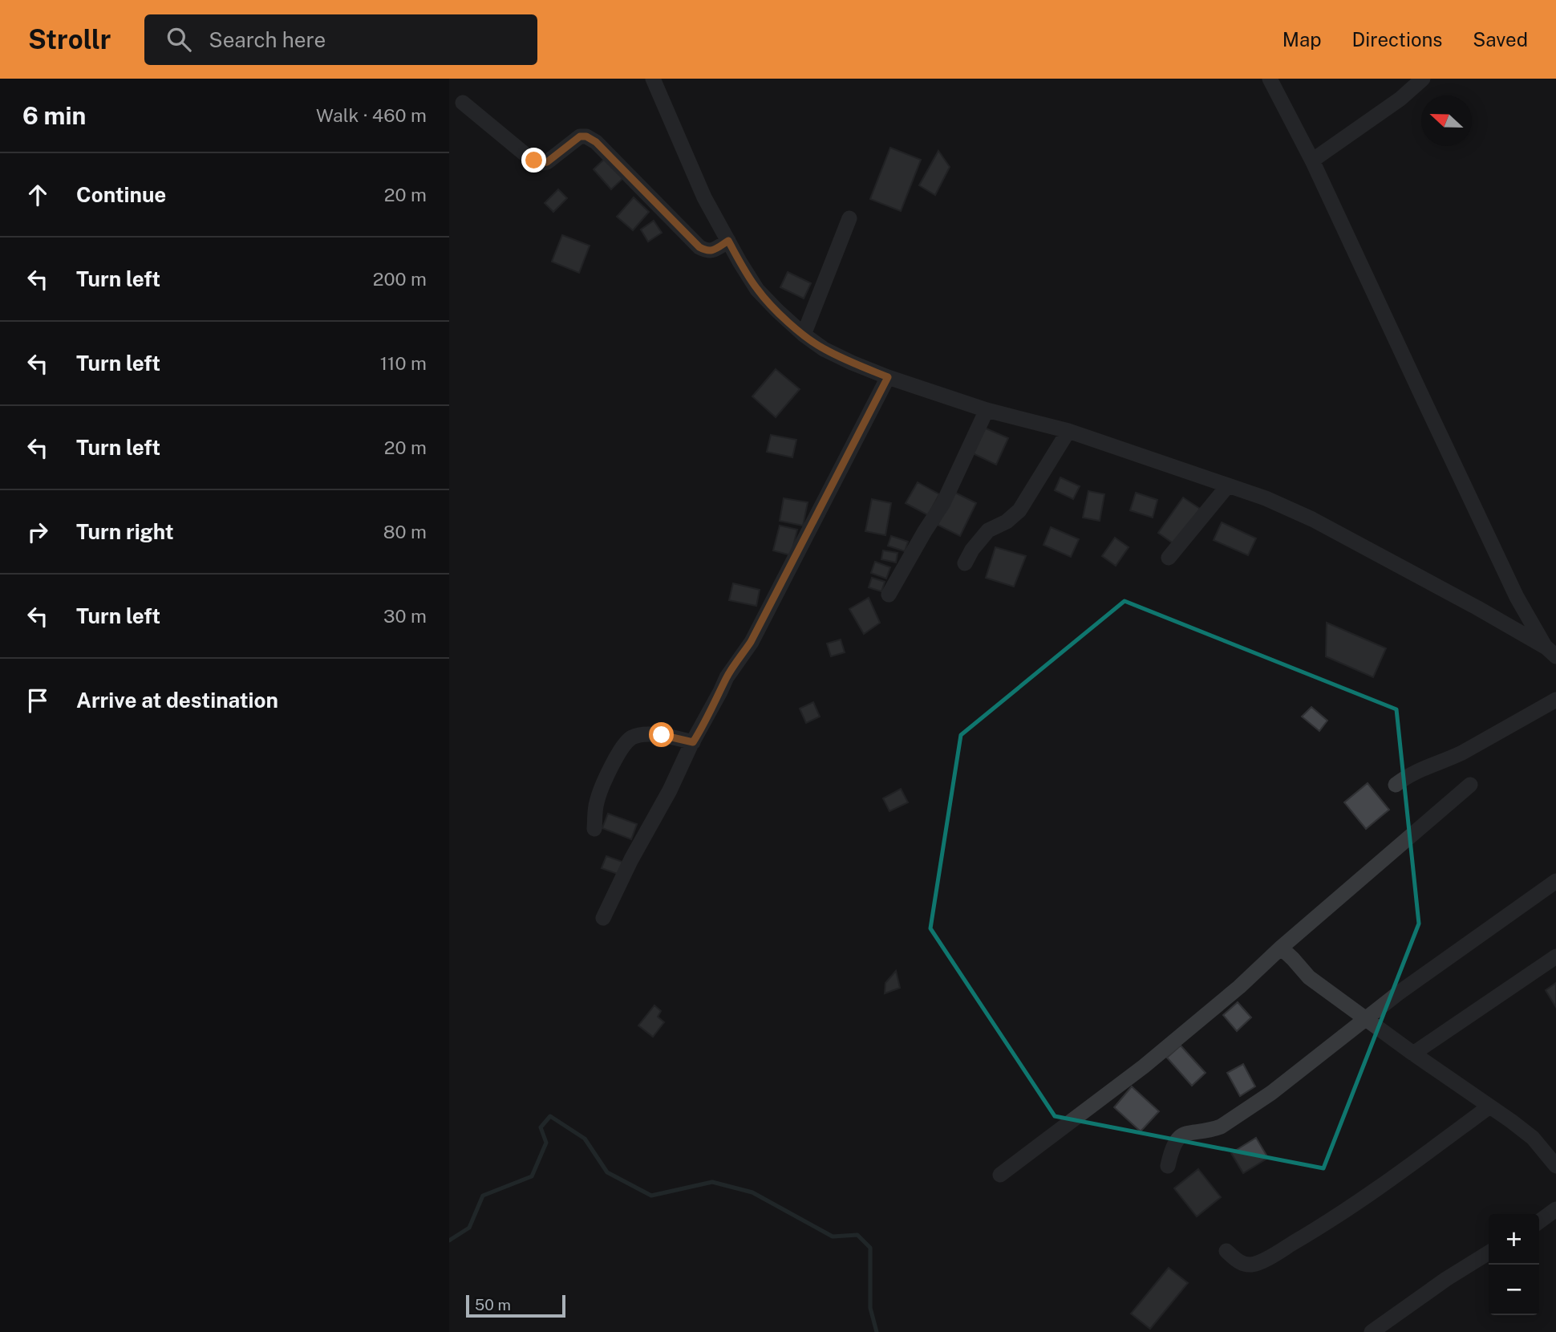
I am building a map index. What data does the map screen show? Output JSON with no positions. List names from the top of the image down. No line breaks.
{"scale_bar":"50 m","north":"left","page":{"header":"Strollr","search":"Search here","nav":["Map","Directions","Saved"],"heading":["6 min","Walk · 460 m"],"list":[["Continue","20 m"],["Turn left","200 m"],["Turn left","110 m"],["Turn left","20 m"],["Turn right","80 m"],["Turn left","30 m"],"Arrive at destination"],"map_buttons":["+","−"],"scale":"50 m"}}
